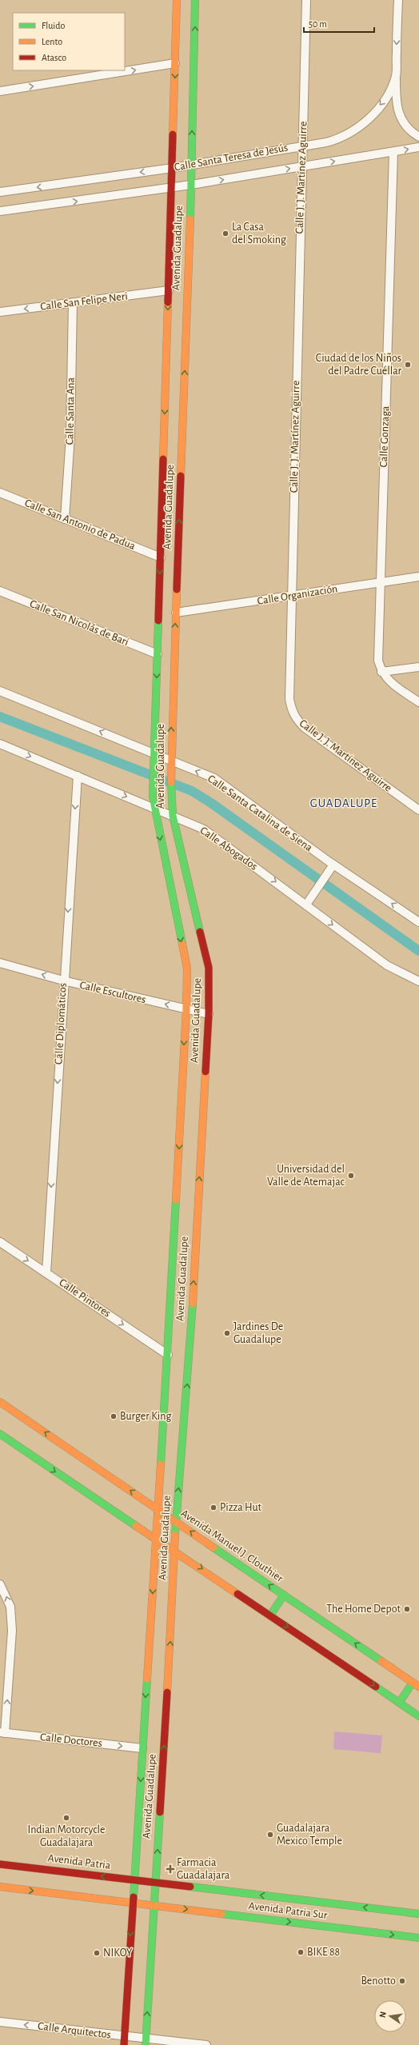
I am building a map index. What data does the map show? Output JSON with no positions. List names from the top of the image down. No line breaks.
{"streets":{"main road":["Avenida Guadalupe","Avenida Manuel J. Clouthier","Avenida Patria","Avenida Patria Sur"],"street":["Calle Santa Teresa de Jesús","Calle J. J. Martínez Aguirre","Calle San Felipe Neri","Calle Santa Ana","Calle Gonzaga","Calle San Antonio de Padua","Calle Organización","Calle San Nicolás de Bari","Calle Santa Catalina de Siena","Calle Abogados","Calle Escultores","Calle Diplomáticos","Calle Pintores","Calle Doctores","Calle Arquitectos"]},"crossings":[["Calle Santa Teresa de Jesús","Calle J. J. Martínez Aguirre"],["Calle Santa Teresa de Jesús","Avenida Guadalupe"],["Calle Santa Teresa de Jesús","Calle Gonzaga"],["Calle J. J. Martínez Aguirre","Calle Organización"],["Avenida Guadalupe","Calle San Felipe Neri"],["Avenida Guadalupe","Calle San Antonio de Padua"],["Avenida Guadalupe","Calle Organización"],["Avenida Guadalupe","Calle San Nicolás de Bari"],["Avenida Guadalupe","Calle Santa Catalina de Siena"],["Avenida Guadalupe","Calle Abogados"],["Avenida Guadalupe","Calle Escultores"],["Avenida Guadalupe","Calle Pintores"],["Avenida Guadalupe","Avenida Manuel J. Clouthier"],["Avenida Guadalupe","Calle Doctores"],["Avenida Guadalupe","Avenida Patria"],["Avenida Guadalupe","Avenida Patria Sur"],["Avenida Guadalupe","Calle Arquitectos"],["Calle San Felipe Neri","Calle Santa Ana"],["Calle Santa Ana","Calle San Antonio de Padua"],["Calle Gonzaga","Calle Organización"],["Calle Abogados","Calle Diplomáticos"],["Calle Escultores","Calle Diplomáticos"],["Calle Diplomáticos","Calle Pintores"],["Avenida Patria","Avenida Patria Sur"]],"one_way":["Calle San Felipe Neri","Calle Santa Catalina de Siena","Calle Abogados","Calle Escultores","Calle Diplomáticos","Calle Pintores","Calle Doctores","Calle Arquitectos"],"districts":["GUADALUPE"],"places":{"other":["La Casa del Smoking","Ciudad de los Niños del Padre Cuéllar","Universidad del Valle de Atemajac","Jardines De Guadalupe","Burger King","Pizza Hut","The Home Depot","Indian Motorcycle Guadalajara","Guadalajara Mexico Temple","BIKE 88","NIKOY","Benotto"],"health":["Farmacia Guadalajara"]},"legend":["Fluido","Lento","Atasco"],"scale_bar":"50 m","north":"left"}
